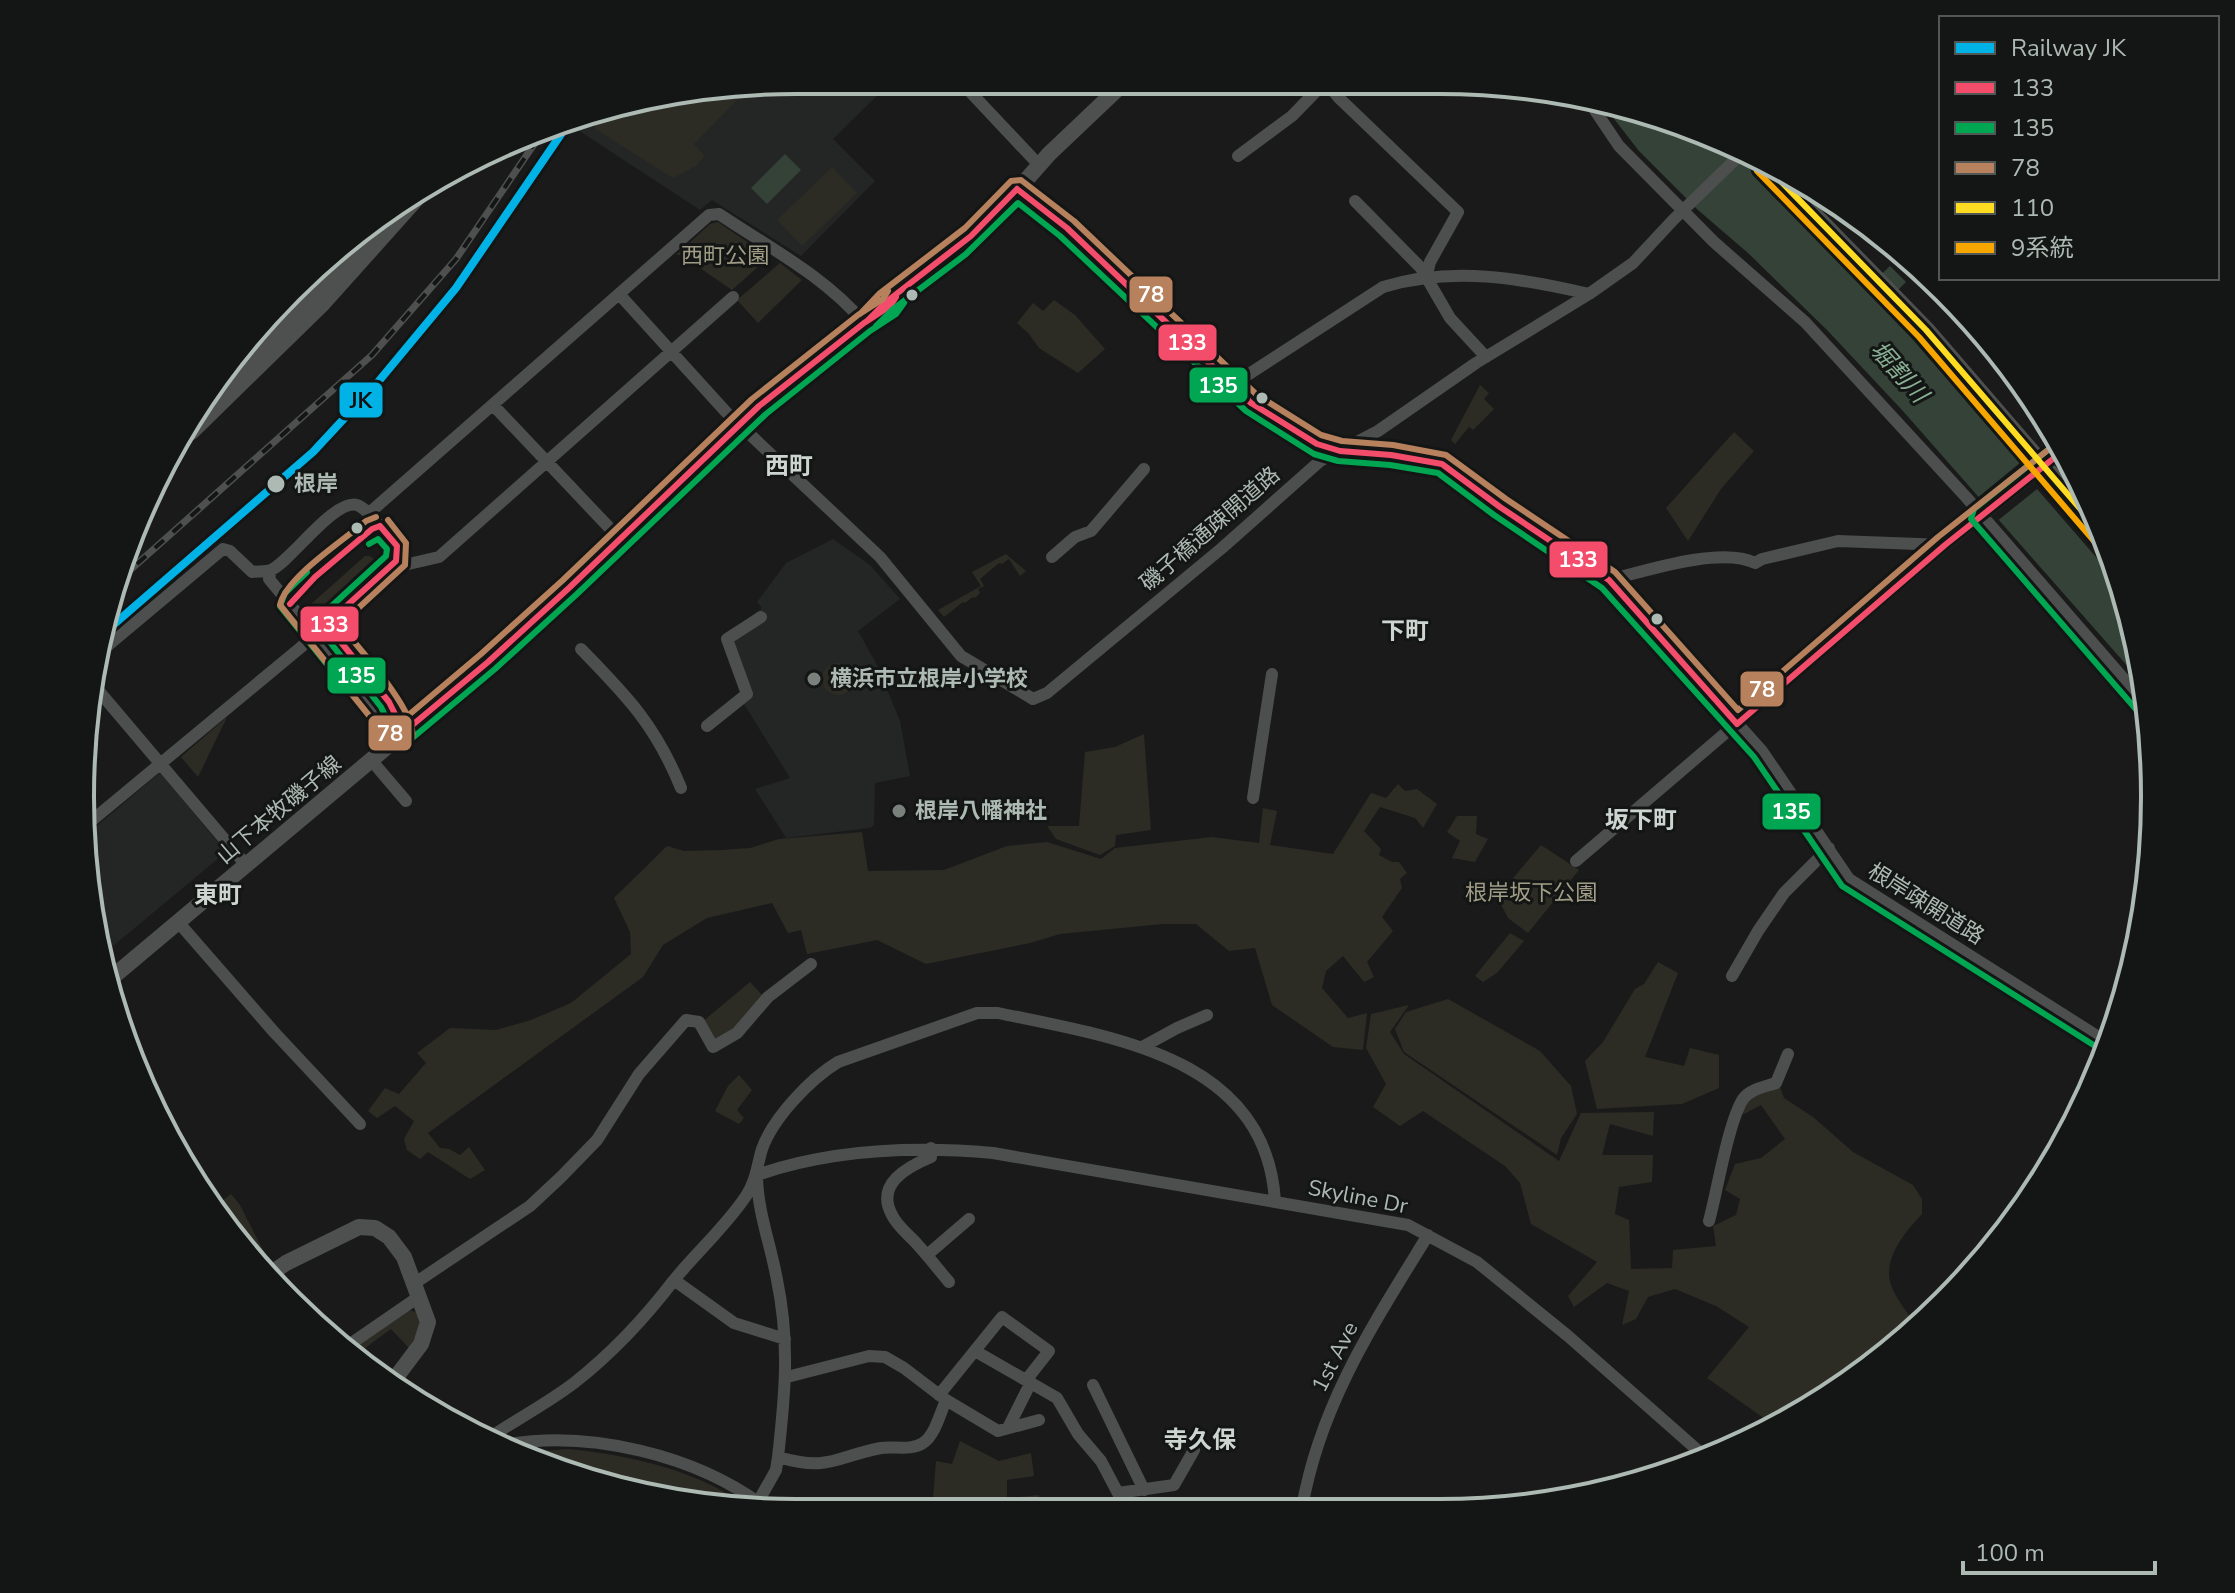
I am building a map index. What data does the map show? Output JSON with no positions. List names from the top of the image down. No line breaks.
{"streets":{"main road":["山下本牧磯子線"],"street":["磯子橋通疎開道路","根岸疎開道路","Skyline Dr","1st Ave"]},"crossings":[["磯子橋通疎開道路","山下本牧磯子線"],["磯子橋通疎開道路","根岸疎開道路"],["山下本牧磯子線","根岸疎開道路"],["Skyline Dr","1st Ave"]],"districts":["西町","下町","坂下町","東町","寺久保"],"water":["堀割川"],"parks":["西町公園","根岸坂下公園"],"places":["根岸","横浜市立根岸小学校","根岸八幡神社"],"lines":["rail line JK","transit line 9系統","transit line 78","transit line 110","transit line 133","transit line 135"],"legend":["Railway JK","133","135","78","110","9系統"],"scale_bar":"100 m"}
